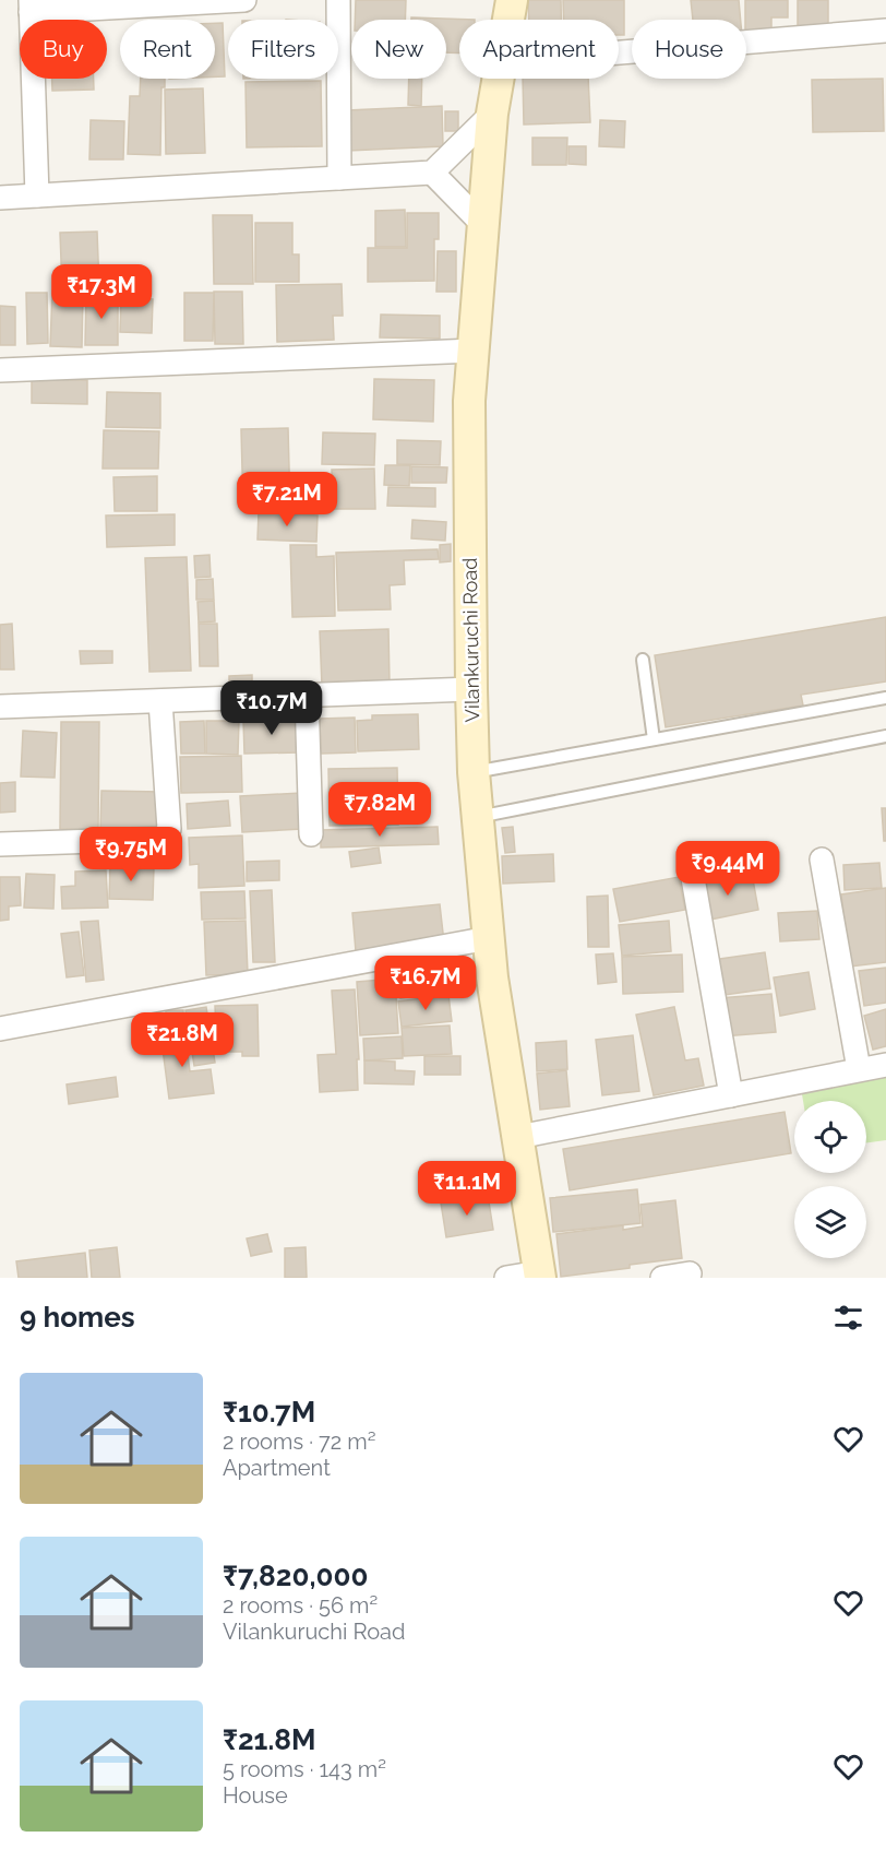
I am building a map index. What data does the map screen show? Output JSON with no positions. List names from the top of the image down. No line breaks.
{"streets":{"main road":["Vilankuruchi Road"]},"page":{"chip":["Buy","Rent","Filters","New","Apartment","House"],"price":["₹17.3M","₹7.21M","₹10.7M","₹7.82M","₹9.75M","₹9.44M","₹16.7M","₹21.8M","₹11.1M"],"heading":"9 homes","list":[{"name":"₹10.7M","note":"2 rooms · 72 m² · Apartment"},{"name":"₹7,820,000","note":"2 rooms · 56 m² · Vilankuruchi Road"},{"name":"₹21.8M","note":"5 rooms · 143 m² · House"}]}}
